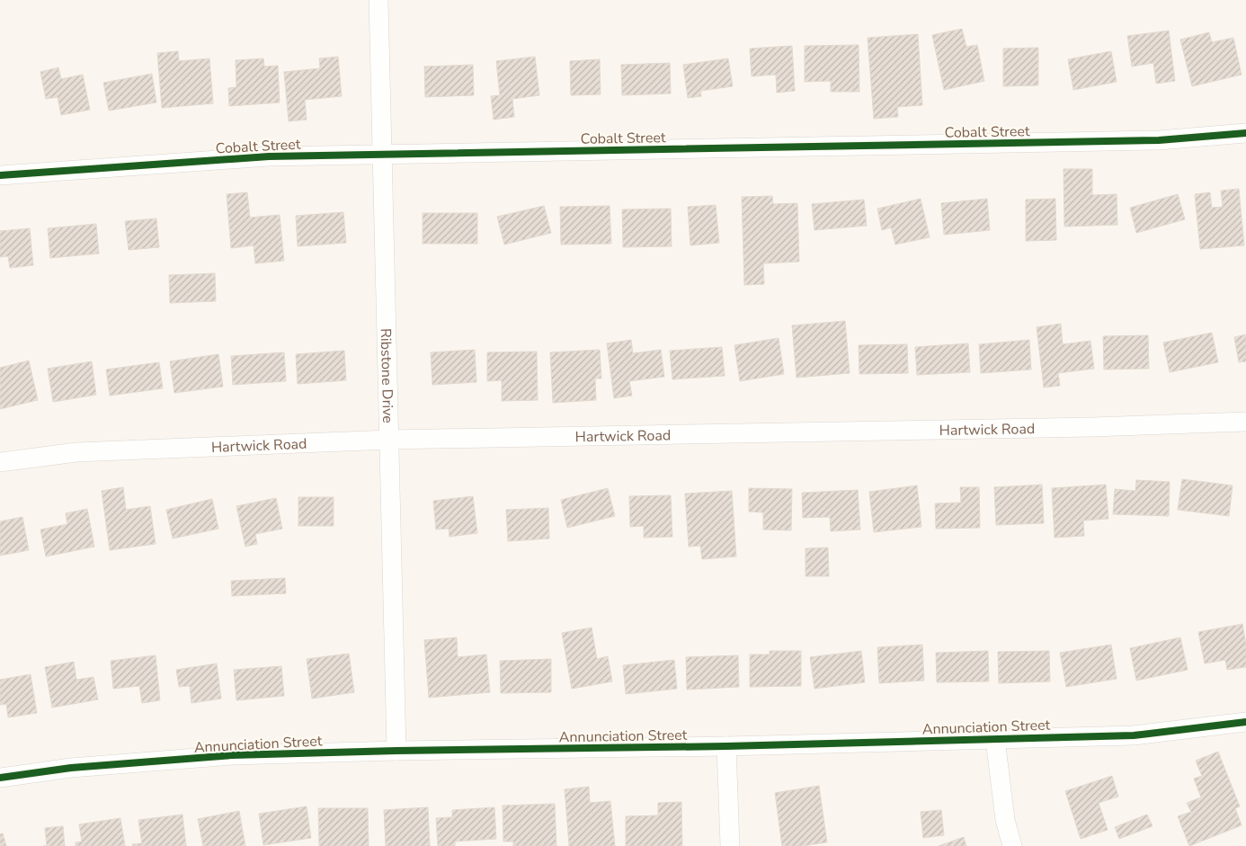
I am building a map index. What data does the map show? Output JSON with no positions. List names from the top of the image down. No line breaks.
{"streets":{"street":["Cobalt Street","Ribstone Drive","Hartwick Road","Annunciation Street"]},"crossings":[["Cobalt Street","Ribstone Drive"],["Ribstone Drive","Hartwick Road"],["Ribstone Drive","Annunciation Street"]]}
